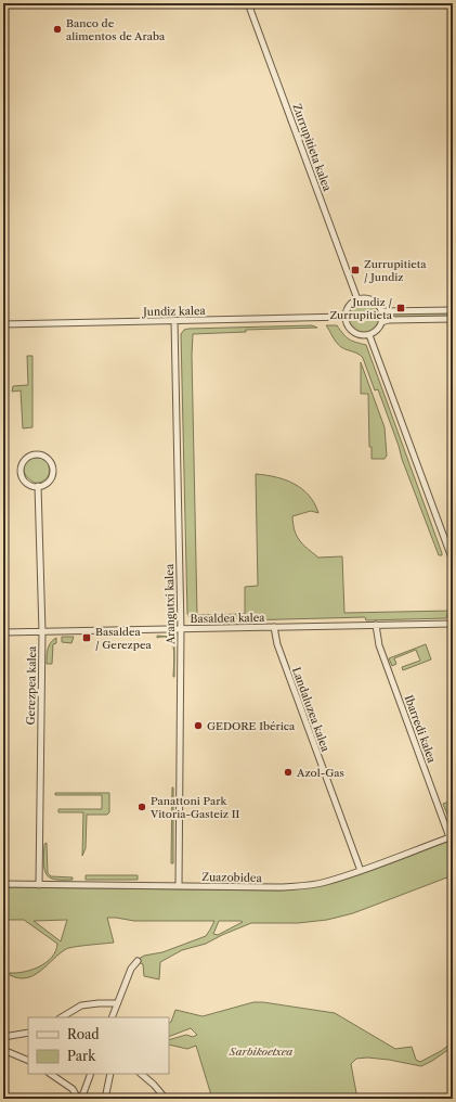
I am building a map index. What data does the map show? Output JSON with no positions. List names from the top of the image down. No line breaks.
{"streets":{"street":["Zurrupitieta kalea","Jundiz kalea","Arangutxi kalea","Basaldea kalea","Gerezpea kalea","Landaluzea kalea","Ibarredi kalea","Zuazobidea"]},"crossings":[["Zurrupitieta kalea","Jundiz kalea"],["Jundiz kalea","Arangutxi kalea"],["Arangutxi kalea","Basaldea kalea"],["Arangutxi kalea","Zuazobidea"],["Basaldea kalea","Gerezpea kalea"],["Basaldea kalea","Landaluzea kalea"],["Basaldea kalea","Ibarredi kalea"],["Gerezpea kalea","Zuazobidea"],["Landaluzea kalea","Zuazobidea"],["Ibarredi kalea","Zuazobidea"]],"parks":["Sarbikoetxea"],"places":{"other":["Banco de alimentos de Araba","GEDORE Ibérica","Azol-Gas","Panattoni Park Vitoria-Gasteiz II"],"transit":["Zurrupitieta / Jundiz","Jundiz / Zurrupitieta","Basaldea / Gerezpea"]},"legend":["Road","Park"]}
